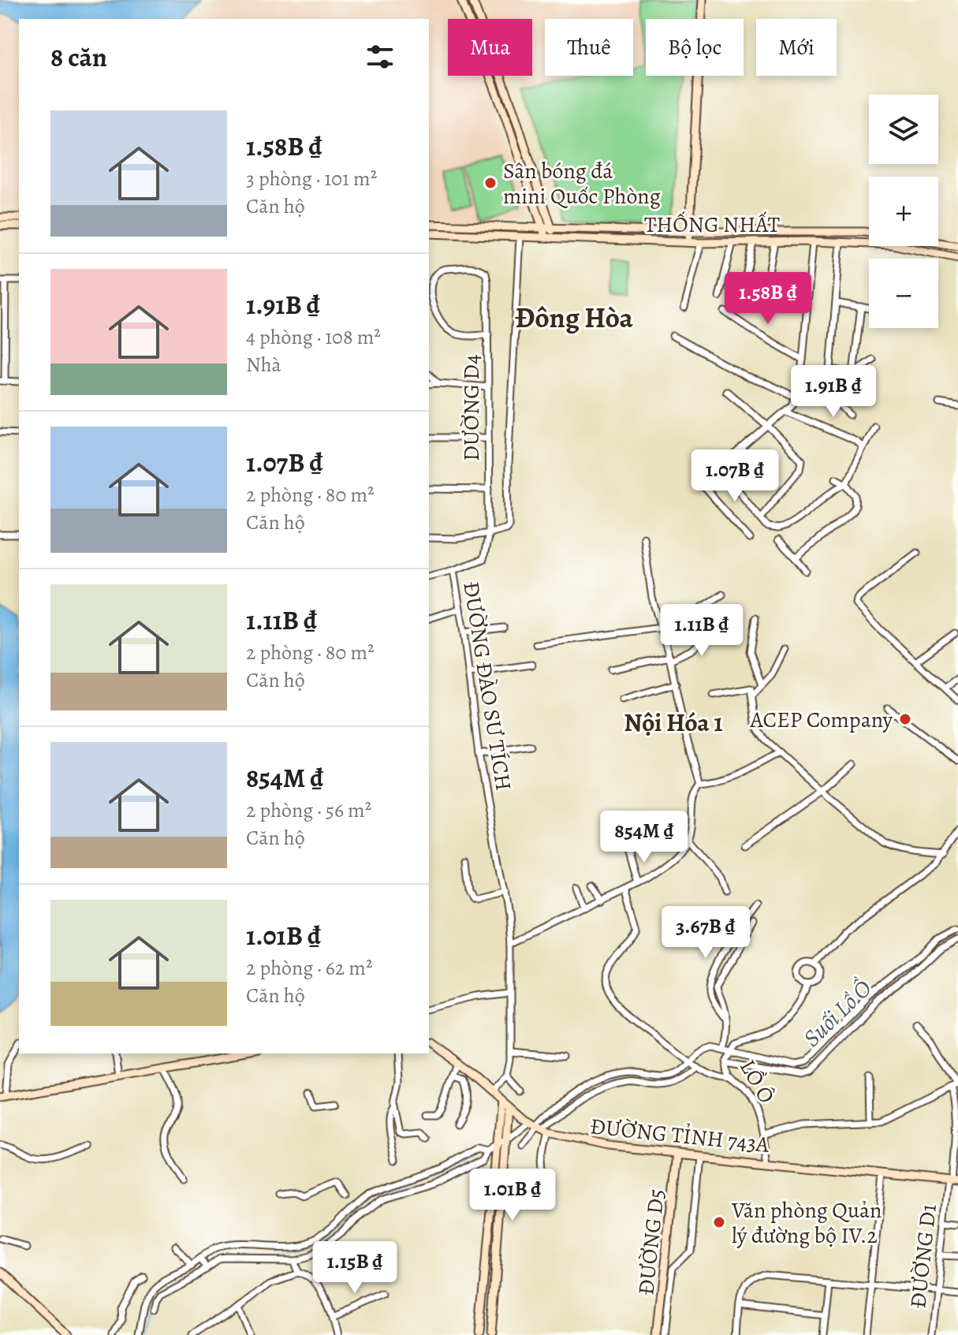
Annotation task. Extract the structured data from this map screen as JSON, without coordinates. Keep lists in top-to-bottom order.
{
  "streets": {
    "main road": ["THỐNG NHẤT", "ĐƯỜNG TỈNH 743A", "ĐƯỜNG D5"],
    "street": [
      "DƯỜNG D4",
      "ĐƯỜNG ĐÀO SƯ TÍCH",
      "LỒ Ô",
      "ĐƯỜNG D1"
    ]
  },
  "crossings": [
    ["THỐNG NHẤT", "ĐƯỜNG ĐÀO SƯ TÍCH"],
    ["DƯỜNG D4", "ĐƯỜNG ĐÀO SƯ TÍCH"],
    ["LỒ Ô", "ĐƯỜNG TỈNH 743A"],
    ["ĐƯỜNG TỈNH 743A", "ĐƯỜNG D5"],
    ["ĐƯỜNG TỈNH 743A", "ĐƯỜNG D1"]
  ],
  "districts": ["Đông Hòa", "Nội Hóa 1"],
  "water": ["Suối Lồ Ồ"],
  "places": ["Sân bóng đá mini Quốc Phòng", "ACEP Company", "Văn phòng Quản lý đường bộ IV.2"],
  "page": {
    "chip": [
      "Mua",
      "Thuê",
      "Bộ lọc",
      "Mới"
    ],
    "heading": "8 căn",
    "map_buttons": ["+", "−"],
    "list": [
      {
        "name": "1.58B ₫",
        "note": "3 phòng · 101 m² · Căn hộ"
      },
      {
        "name": "1.91B ₫",
        "note": "4 phòng · 108 m² · Nhà"
      },
      {
        "name": "1.07B ₫",
        "note": "2 phòng · 80 m² · Căn hộ"
      },
      {
        "name": "1.11B ₫",
        "note": "2 phòng · 80 m² · Căn hộ"
      },
      {
        "name": "854M ₫",
        "note": "2 phòng · 56 m² · Căn hộ"
      },
      {
        "name": "1.01B ₫",
        "note": "2 phòng · 62 m² · Căn hộ"
      }
    ],
    "price": [
      "1.58B ₫",
      "1.91B ₫",
      "1.07B ₫",
      "1.11B ₫",
      "854M ₫",
      "3.67B ₫",
      "1.01B ₫",
      "1.15B ₫"
    ]
  }
}
